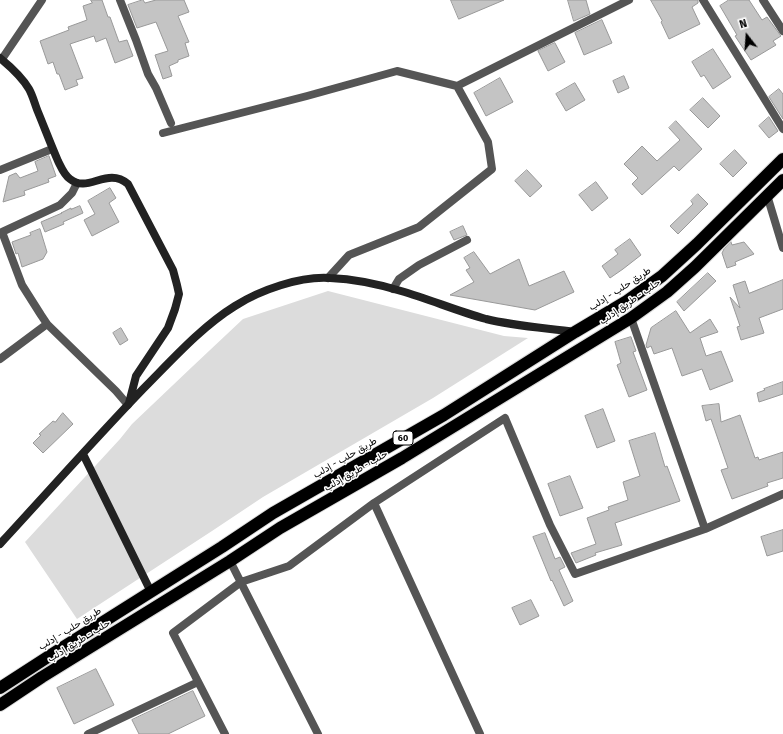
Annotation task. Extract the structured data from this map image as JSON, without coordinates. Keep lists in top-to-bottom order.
{
  "streets": {
    "highway": ["طريق حلب - إدلب", "حلب - طريق إدلب", "60"]
  },
  "north": "top"
}
